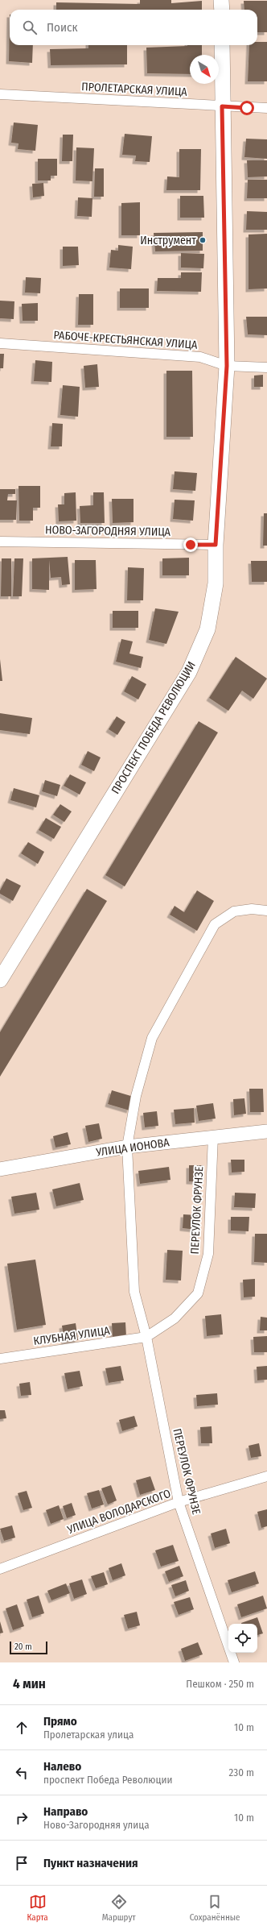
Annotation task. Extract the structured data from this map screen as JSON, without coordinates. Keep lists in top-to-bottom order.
{
  "streets": {
    "main road": ["ПРОСПЕКТ ПОБЕДА РЕВОЛЮЦИИ", "УЛИЦА ИОНОВА"],
    "street": [
      "ПРОЛЕТАРСКАЯ УЛИЦА",
      "РАБОЧЕ-КРЕСТЬЯНСКАЯ УЛИЦА",
      "НОВО-ЗАГОРОДНЯЯ УЛИЦА",
      "ПЕРЕУЛОК ФРУНЗЕ",
      "КЛУБНАЯ УЛИЦА",
      "УЛИЦА ВОЛОДАРСКОГО"
    ]
  },
  "crossings": [
    ["ПРОЛЕТАРСКАЯ УЛИЦА", "ПРОСПЕКТ ПОБЕДА РЕВОЛЮЦИИ"],
    ["РАБОЧЕ-КРЕСТЬЯНСКАЯ УЛИЦА", "ПРОСПЕКТ ПОБЕДА РЕВОЛЮЦИИ"],
    ["НОВО-ЗАГОРОДНЯЯ УЛИЦА", "ПРОСПЕКТ ПОБЕДА РЕВОЛЮЦИИ"],
    ["УЛИЦА ИОНОВА", "ПЕРЕУЛОК ФРУНЗЕ"],
    ["ПЕРЕУЛОК ФРУНЗЕ", "КЛУБНАЯ УЛИЦА"],
    ["ПЕРЕУЛОК ФРУНЗЕ", "УЛИЦА ВОЛОДАРСКОГО"]
  ],
  "places": ["Инструмент"],
  "scale_bar": "20 m",
  "north": "bottom right",
  "page": {
    "search": "Поиск",
    "scale": "20 m",
    "heading": ["4 мин", "Пешком · 250 m"],
    "list": [
      ["Прямо", "Пролетарская улица", "10 m"],
      ["Налево", "проспект Победа Революции", "230 m"],
      ["Направо", "Ново-Загородняя улица", "10 m"],
      "Пункт назначения"
    ],
    "nav": ["Карта", "Маршрут", "Сохранённые"]
  }
}
